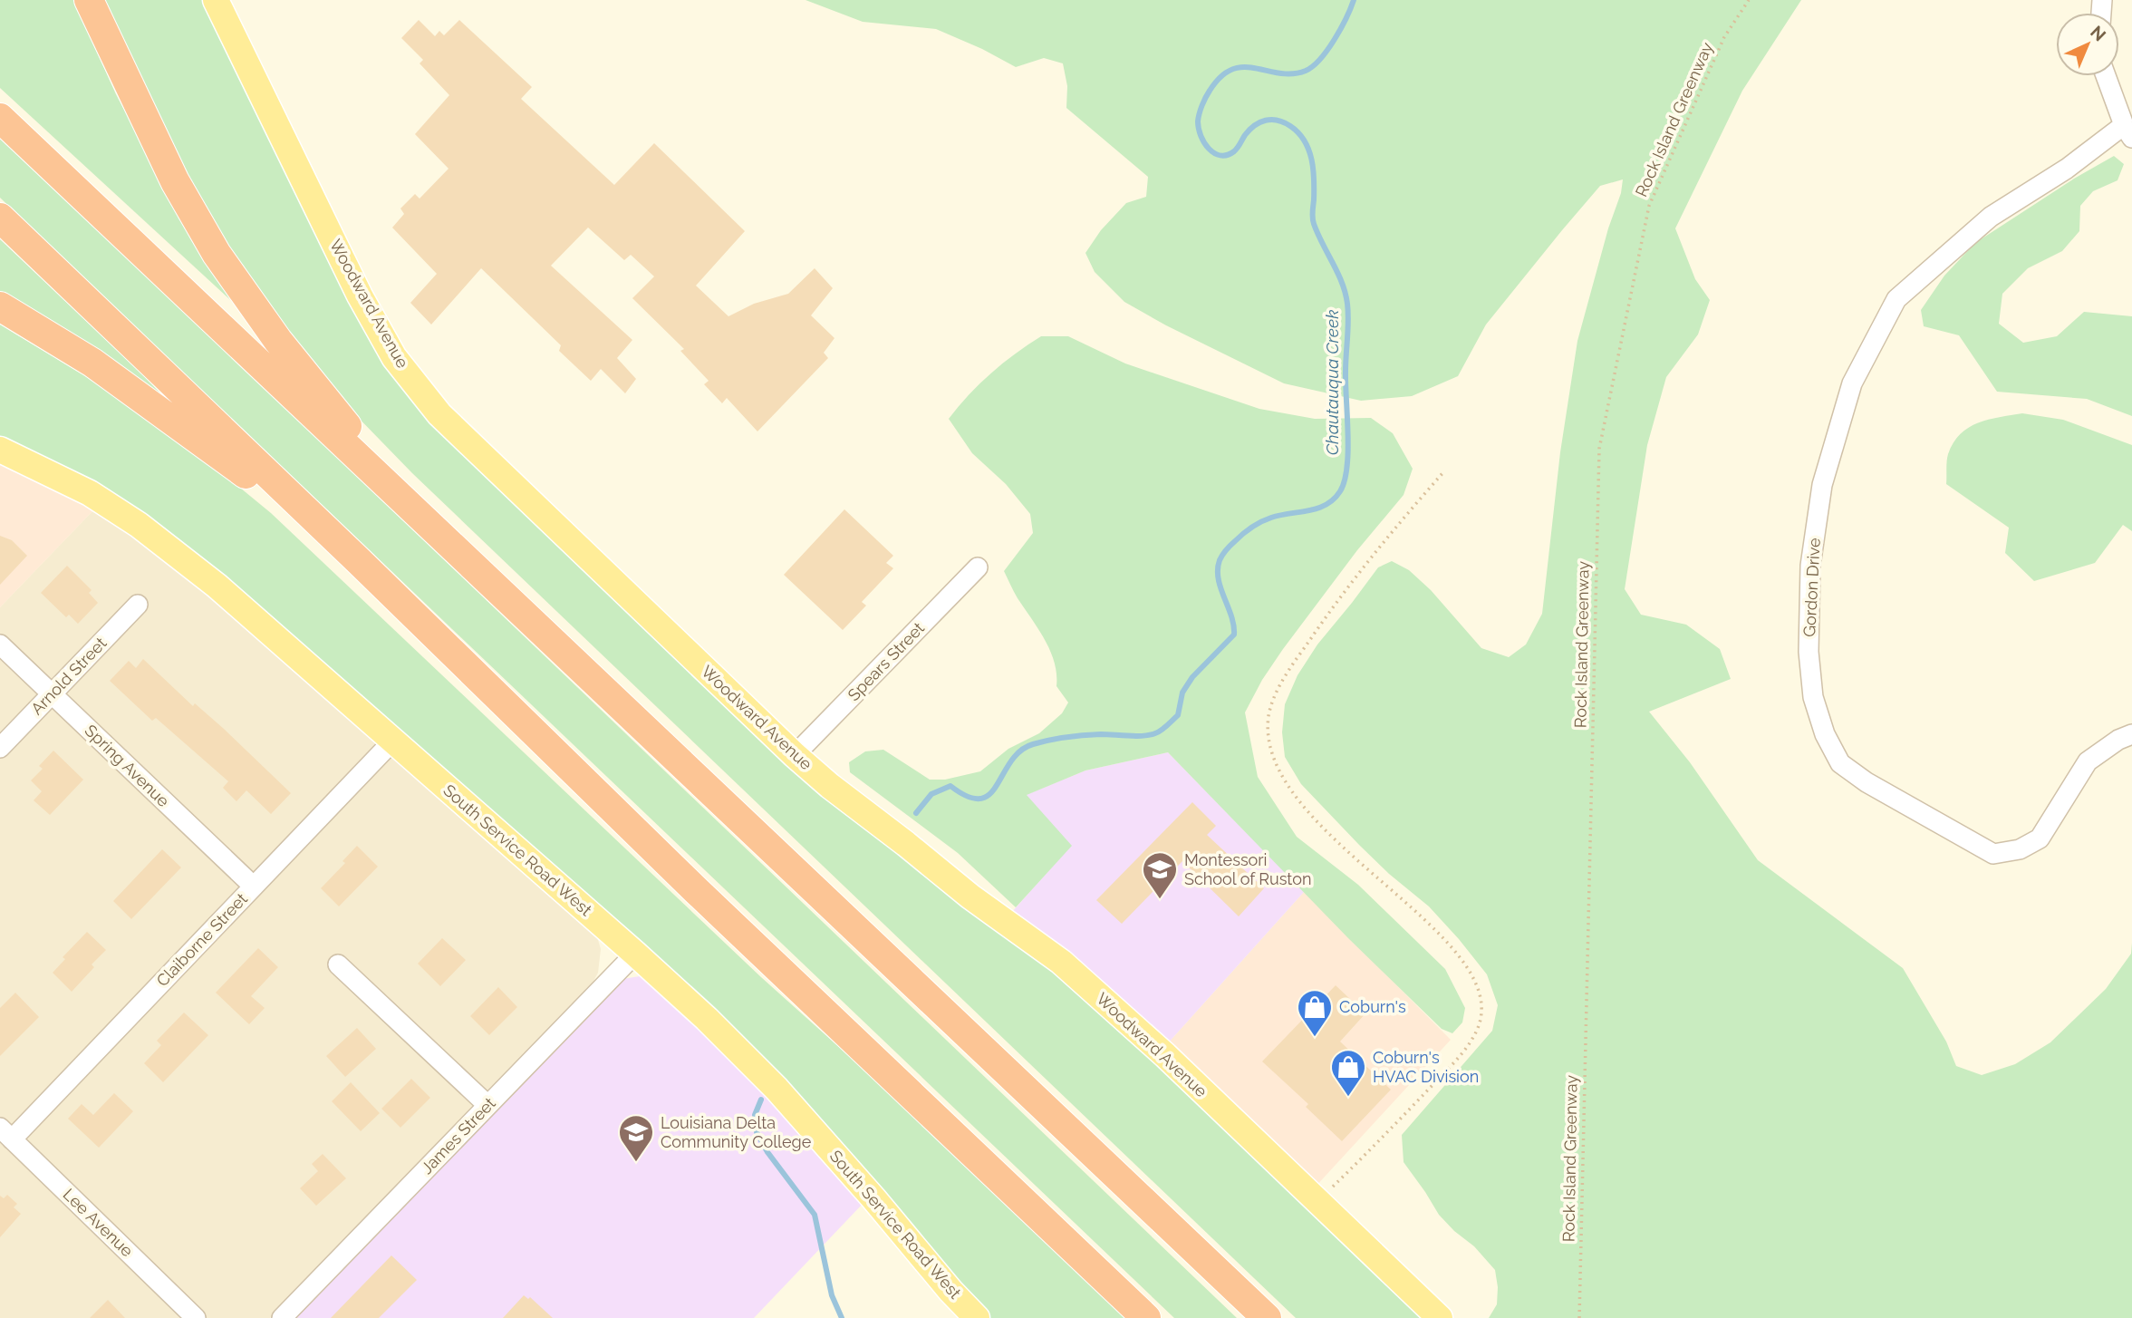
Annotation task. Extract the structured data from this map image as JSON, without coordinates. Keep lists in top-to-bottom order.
{
  "streets": {
    "main road": ["Woodward Avenue", "South Service Road West"],
    "street": [
      "Gordon Drive",
      "Spears Street",
      "Arnold Street",
      "Spring Avenue",
      "Claiborne Street",
      "James Street",
      "Lee Avenue"
    ],
    "path": ["Rock Island Greenway"]
  },
  "crossings": [
    ["Woodward Avenue", "Spears Street"],
    ["Arnold Street", "Spring Avenue"],
    ["Spring Avenue", "Claiborne Street"],
    ["South Service Road West", "Claiborne Street"],
    ["South Service Road West", "James Street"],
    ["Claiborne Street", "Lee Avenue"]
  ],
  "water": ["Chautauqua Creek"],
  "places": {
    "school or university": ["Montessori School of Ruston", "Louisiana Delta Community College"],
    "shop": ["Coburn's", "Coburn's HVAC Division"]
  },
  "north": "top right"
}
